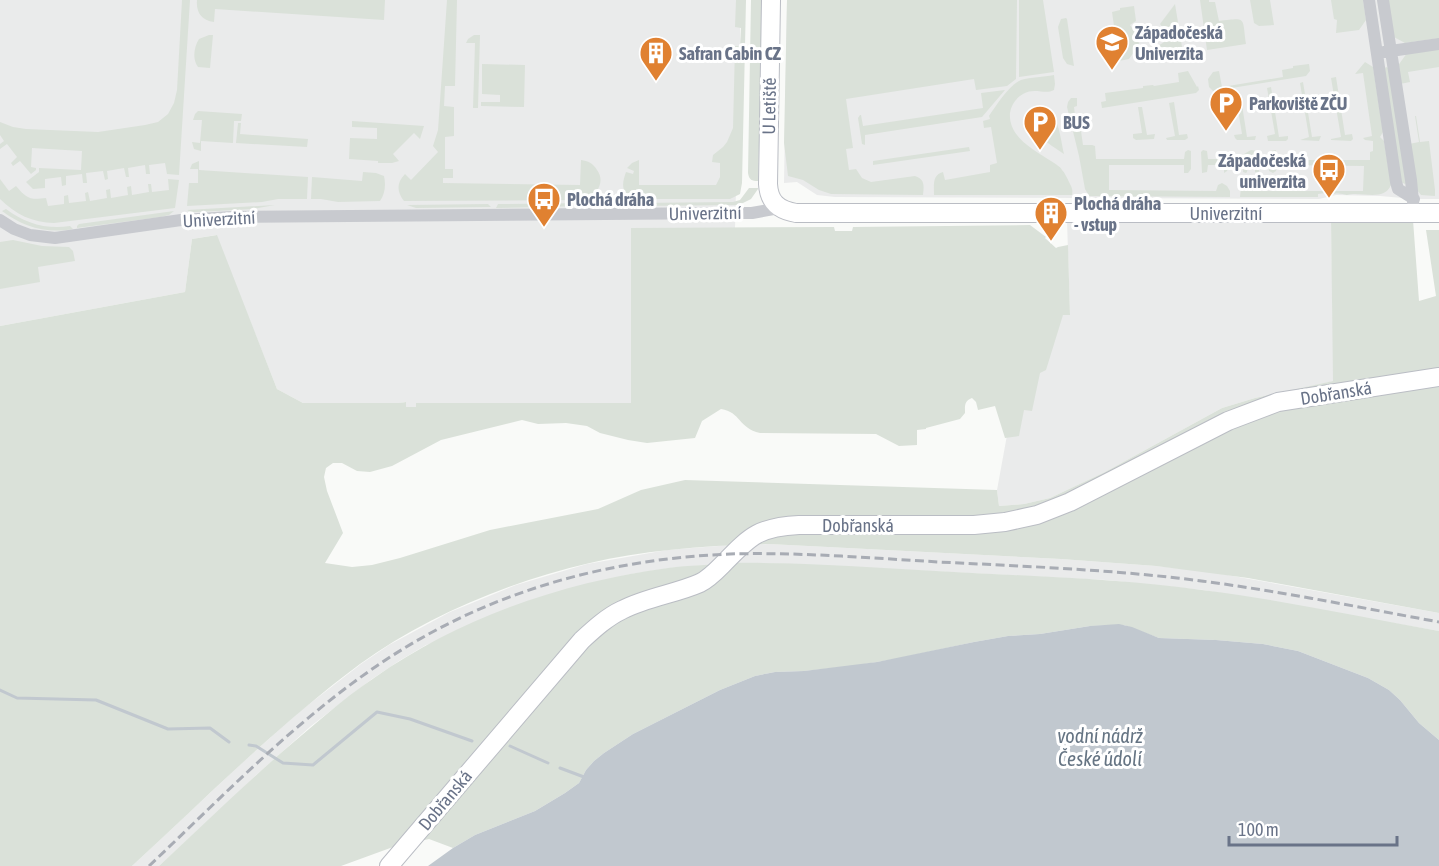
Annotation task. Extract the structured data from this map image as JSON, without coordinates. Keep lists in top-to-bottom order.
{
  "streets": {
    "street": ["U Letiště", "Univerzitní", "Dobřanská"]
  },
  "crossings": [
    ["U Letiště", "Univerzitní"]
  ],
  "water": ["vodní nádrž České údolí"],
  "places": {
    "school or university": ["Západočeská Univerzita"],
    "building": ["Safran Cabin CZ", "Plochá dráha - vstup"],
    "parking": ["Parkoviště ZČU", "BUS"],
    "bus stop": ["Západočeská univerzita", "Plochá dráha"]
  },
  "scale_bar": "100 m"
}
